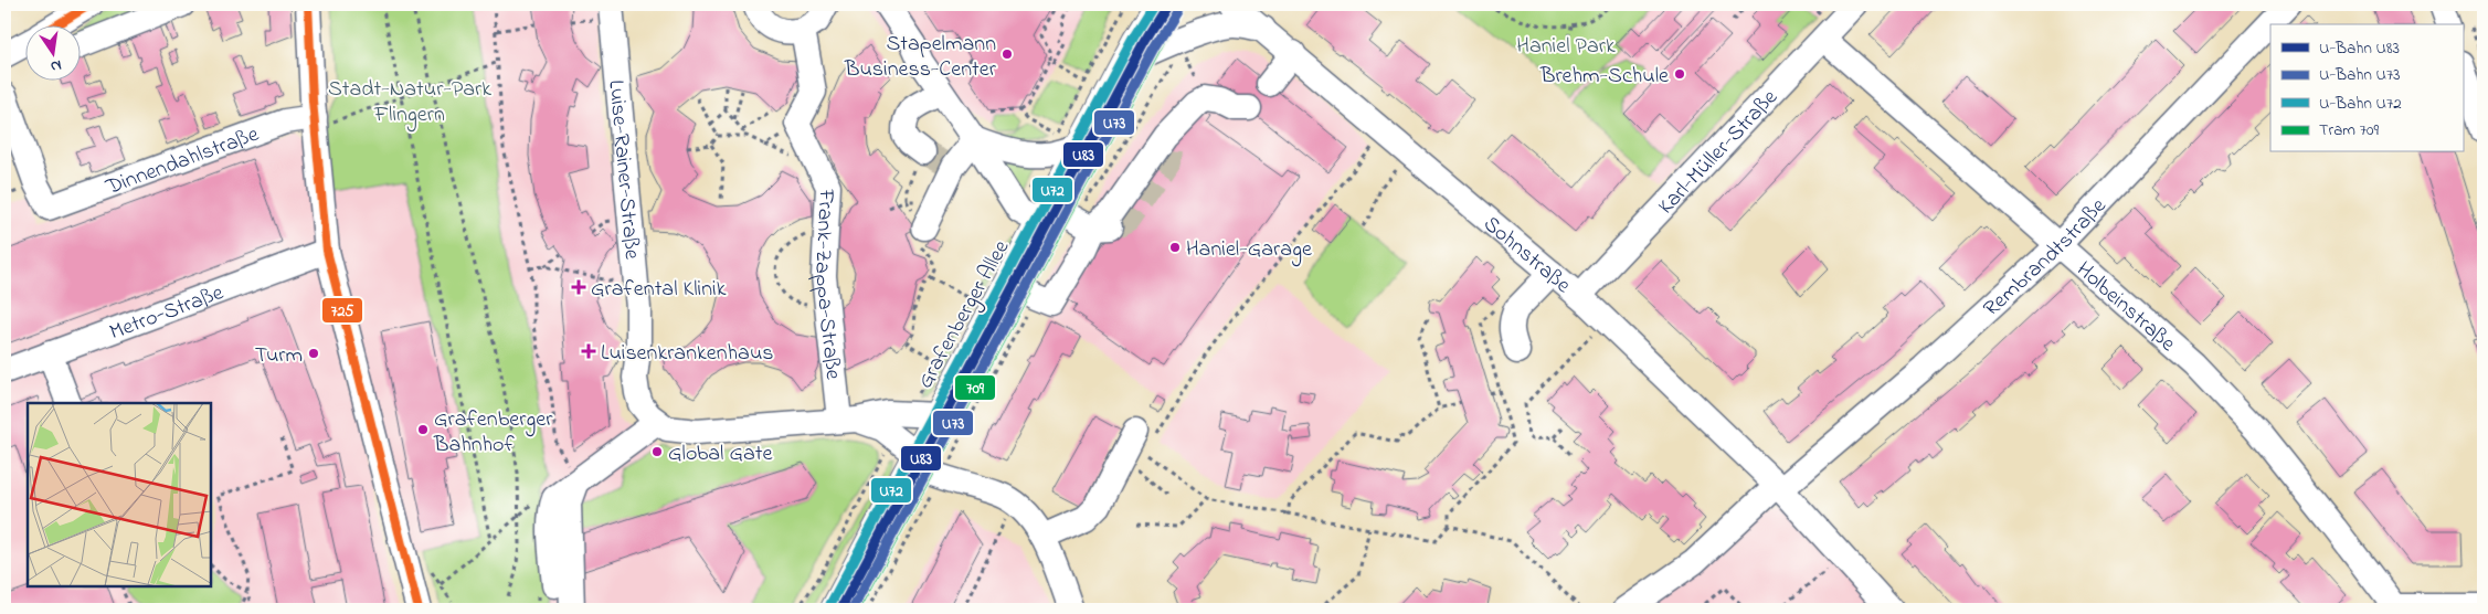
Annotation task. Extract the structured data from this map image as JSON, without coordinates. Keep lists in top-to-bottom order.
{
  "streets": {
    "main road": ["Grafenberger Allee"],
    "street": [
      "Karl-Müller-Straße",
      "Dinnendahlstraße",
      "Luise-Rainer-Straße",
      "Sohnstraße",
      "Rembrandtstraße",
      "Frank-Zappa-Straße",
      "Holbeinstraße",
      "Metro-Straße"
    ]
  },
  "crossings": [
    ["Karl-Müller-Straße", "Sohnstraße"],
    ["Karl-Müller-Straße", "Holbeinstraße"],
    ["Sohnstraße", "Rembrandtstraße"],
    ["Sohnstraße", "Grafenberger Allee"],
    ["Rembrandtstraße", "Holbeinstraße"]
  ],
  "parks": ["Haniel Park", "Stadt-Natur-Park Flingern"],
  "places": {
    "other": [
      "Stapelmann Business-Center",
      "Brehm-Schule",
      "Haniel-Garage",
      "Turm",
      "Grafenberger Bahnhof",
      "Global Gate"
    ],
    "health": ["Grafental Klinik", "Luisenkrankenhaus"]
  },
  "lines": [
    "metro line U83",
    "metro line U72",
    "transit line 725",
    "metro line U73",
    "tram line 709"
  ],
  "legend": [
    "U-Bahn U83",
    "U-Bahn U73",
    "U-Bahn U72",
    "Tram 709"
  ],
  "north": "bottom"
}
